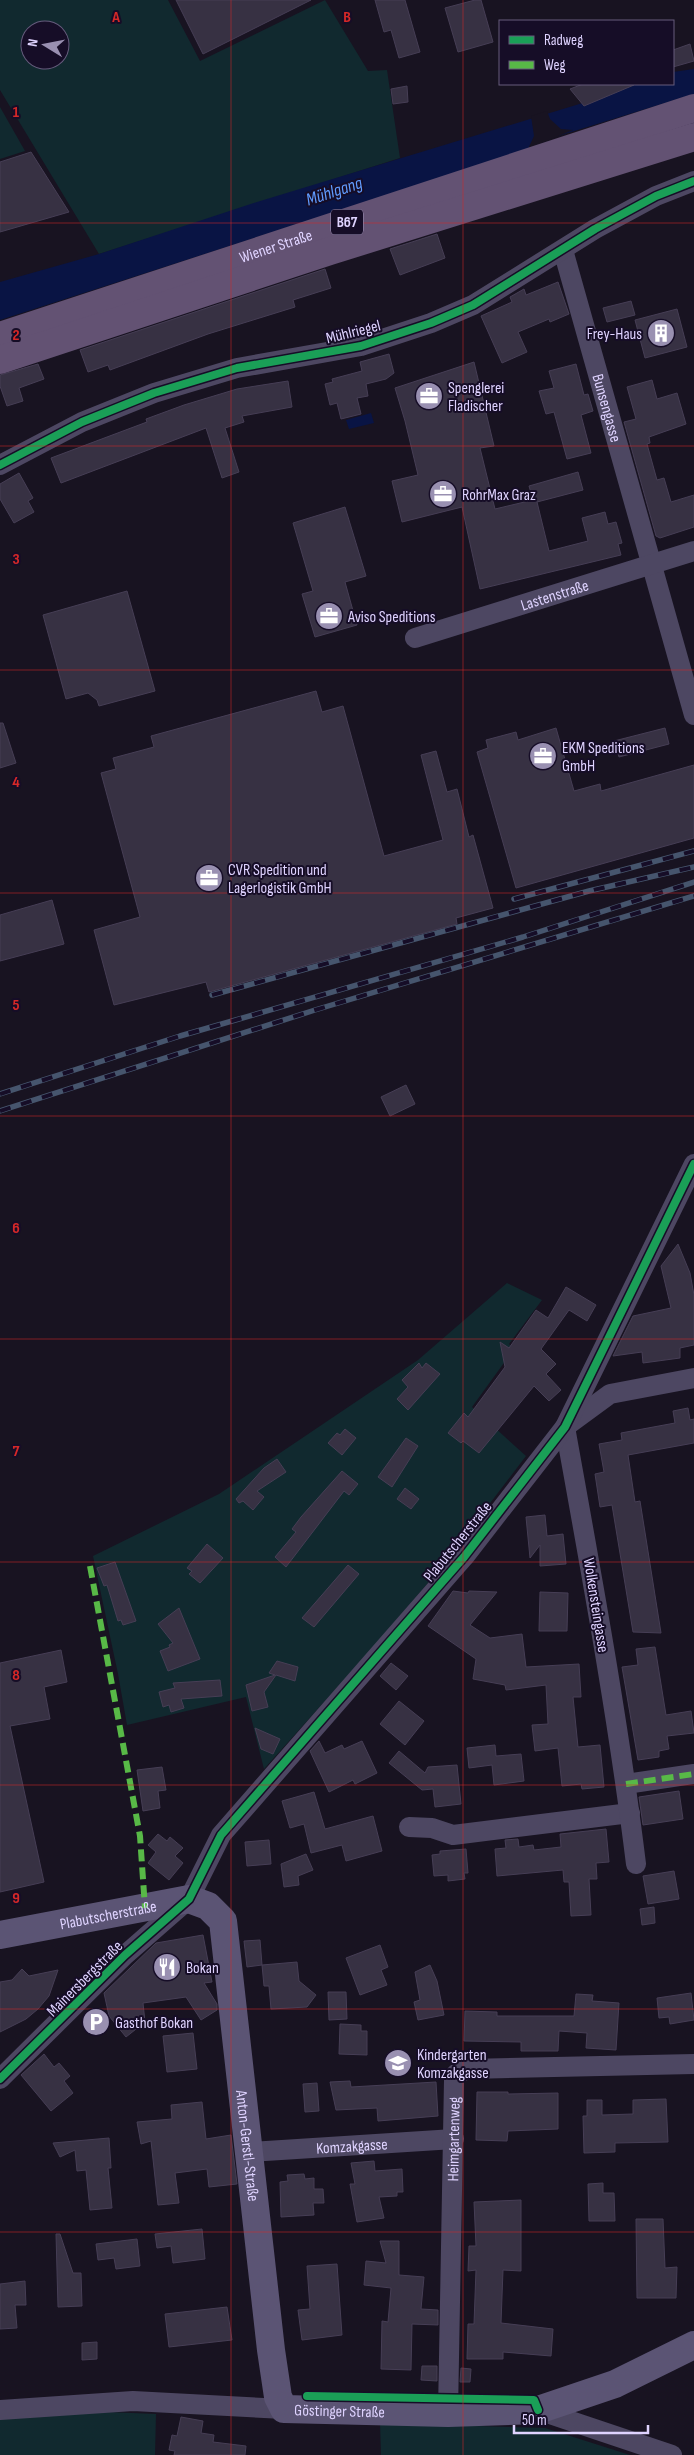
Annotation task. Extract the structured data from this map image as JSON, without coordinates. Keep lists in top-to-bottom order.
{
  "streets": {
    "main road": ["B67", "Wiener Straße"],
    "street": [
      "Mühlriegel",
      "Bunsengasse",
      "Lastenstraße",
      "Plabutscherstraße",
      "Wolkensteingasse",
      "Mainersbergstraße",
      "Heimgartenweg",
      "Komzakgasse",
      "Anton-Gerstl-Straße",
      "Göstinger Straße"
    ]
  },
  "crossings": [
    ["Mühlriegel", "Bunsengasse"],
    ["Bunsengasse", "Lastenstraße"],
    ["Plabutscherstraße", "Wolkensteingasse"],
    ["Plabutscherstraße", "Mainersbergstraße"],
    ["Plabutscherstraße", "Anton-Gerstl-Straße"],
    ["Mainersbergstraße", "Anton-Gerstl-Straße"],
    ["Heimgartenweg", "Komzakgasse"],
    ["Heimgartenweg", "Göstinger Straße"],
    ["Komzakgasse", "Anton-Gerstl-Straße"],
    ["Anton-Gerstl-Straße", "Göstinger Straße"]
  ],
  "water": ["Mühlgang"],
  "places": {
    "building": ["Frey-Haus"],
    "office": [
      "Spenglerei Fladischer",
      "RohrMax Graz",
      "Aviso Speditions",
      "EKM Speditions GmbH",
      "CVR Spedition und Lagerlogistik GmbH"
    ],
    "restaurant": ["Bokan"],
    "parking": ["Gasthof Bokan"],
    "school or university": ["Kindergarten Komzakgasse"]
  },
  "legend": ["Radweg", "Weg"],
  "scale_bar": "50 m",
  "north": "left",
  "grid": {
    "columns": ["A", "B"],
    "rows": [
      "1",
      "2",
      "3",
      "4",
      "5",
      "6",
      "7",
      "8",
      "9"
    ]
  }
}
